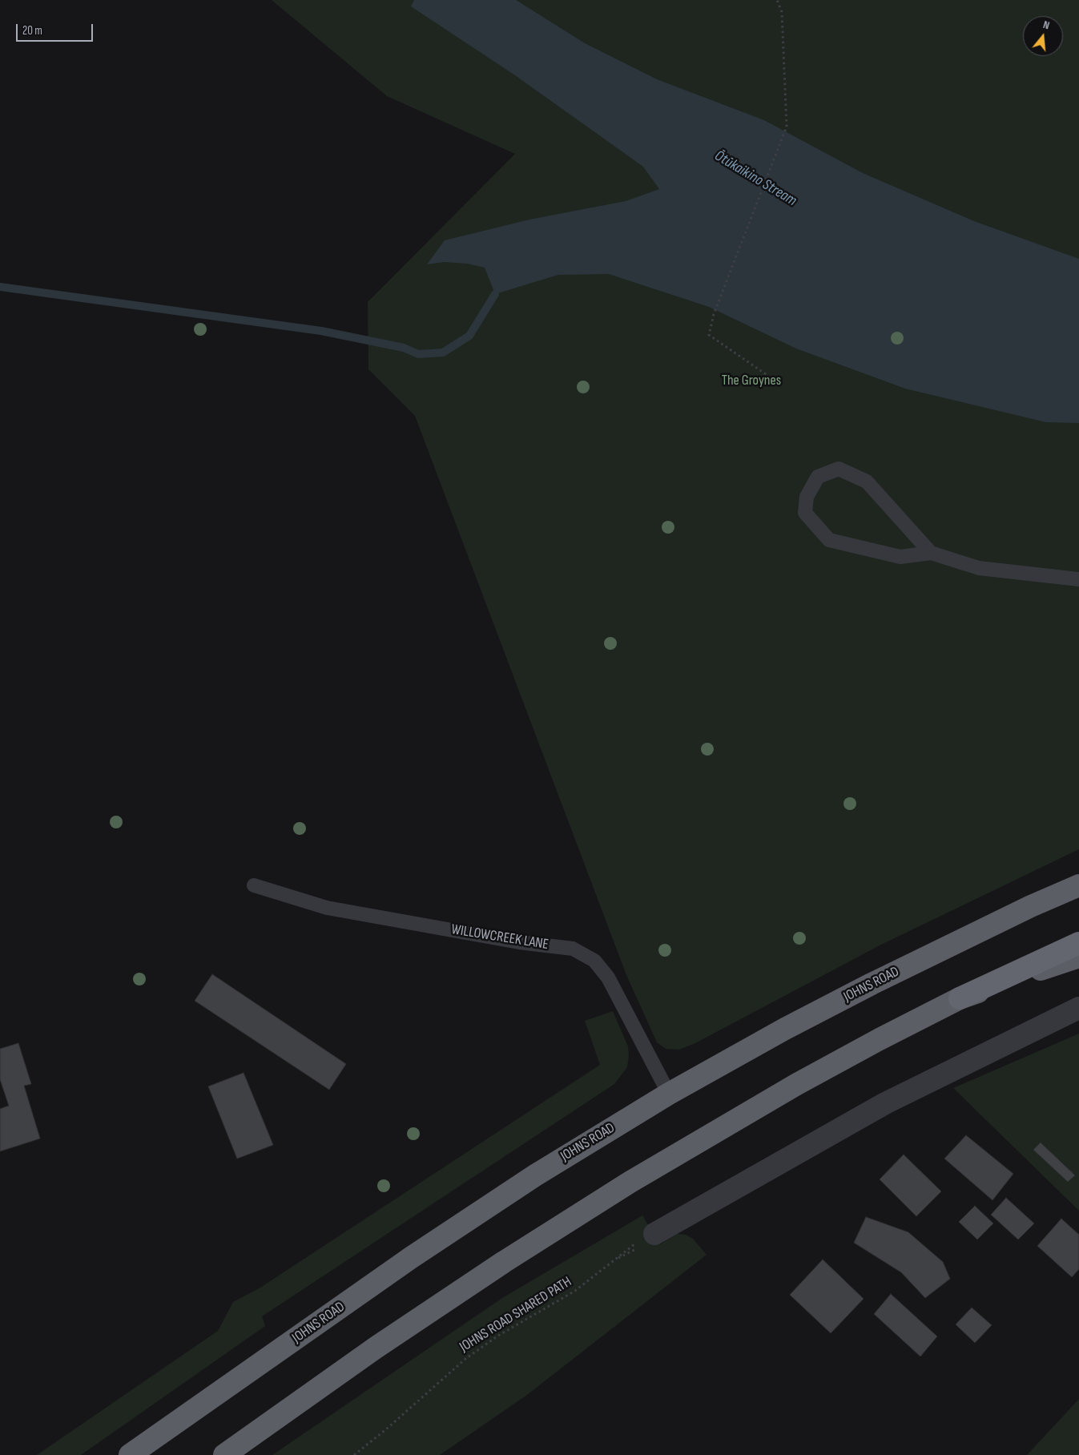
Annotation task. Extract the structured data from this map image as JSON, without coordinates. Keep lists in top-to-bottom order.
{
  "streets": {
    "highway": ["JOHNS ROAD"],
    "lane": ["WILLOWCREEK LANE"],
    "path": ["JOHNS ROAD SHARED PATH"]
  },
  "crossings": [
    ["WILLOWCREEK LANE", "JOHNS ROAD"]
  ],
  "water": ["Ōtūkaikino Stream"],
  "parks": ["The Groynes"],
  "scale_bar": "20 m",
  "north": "top"
}
